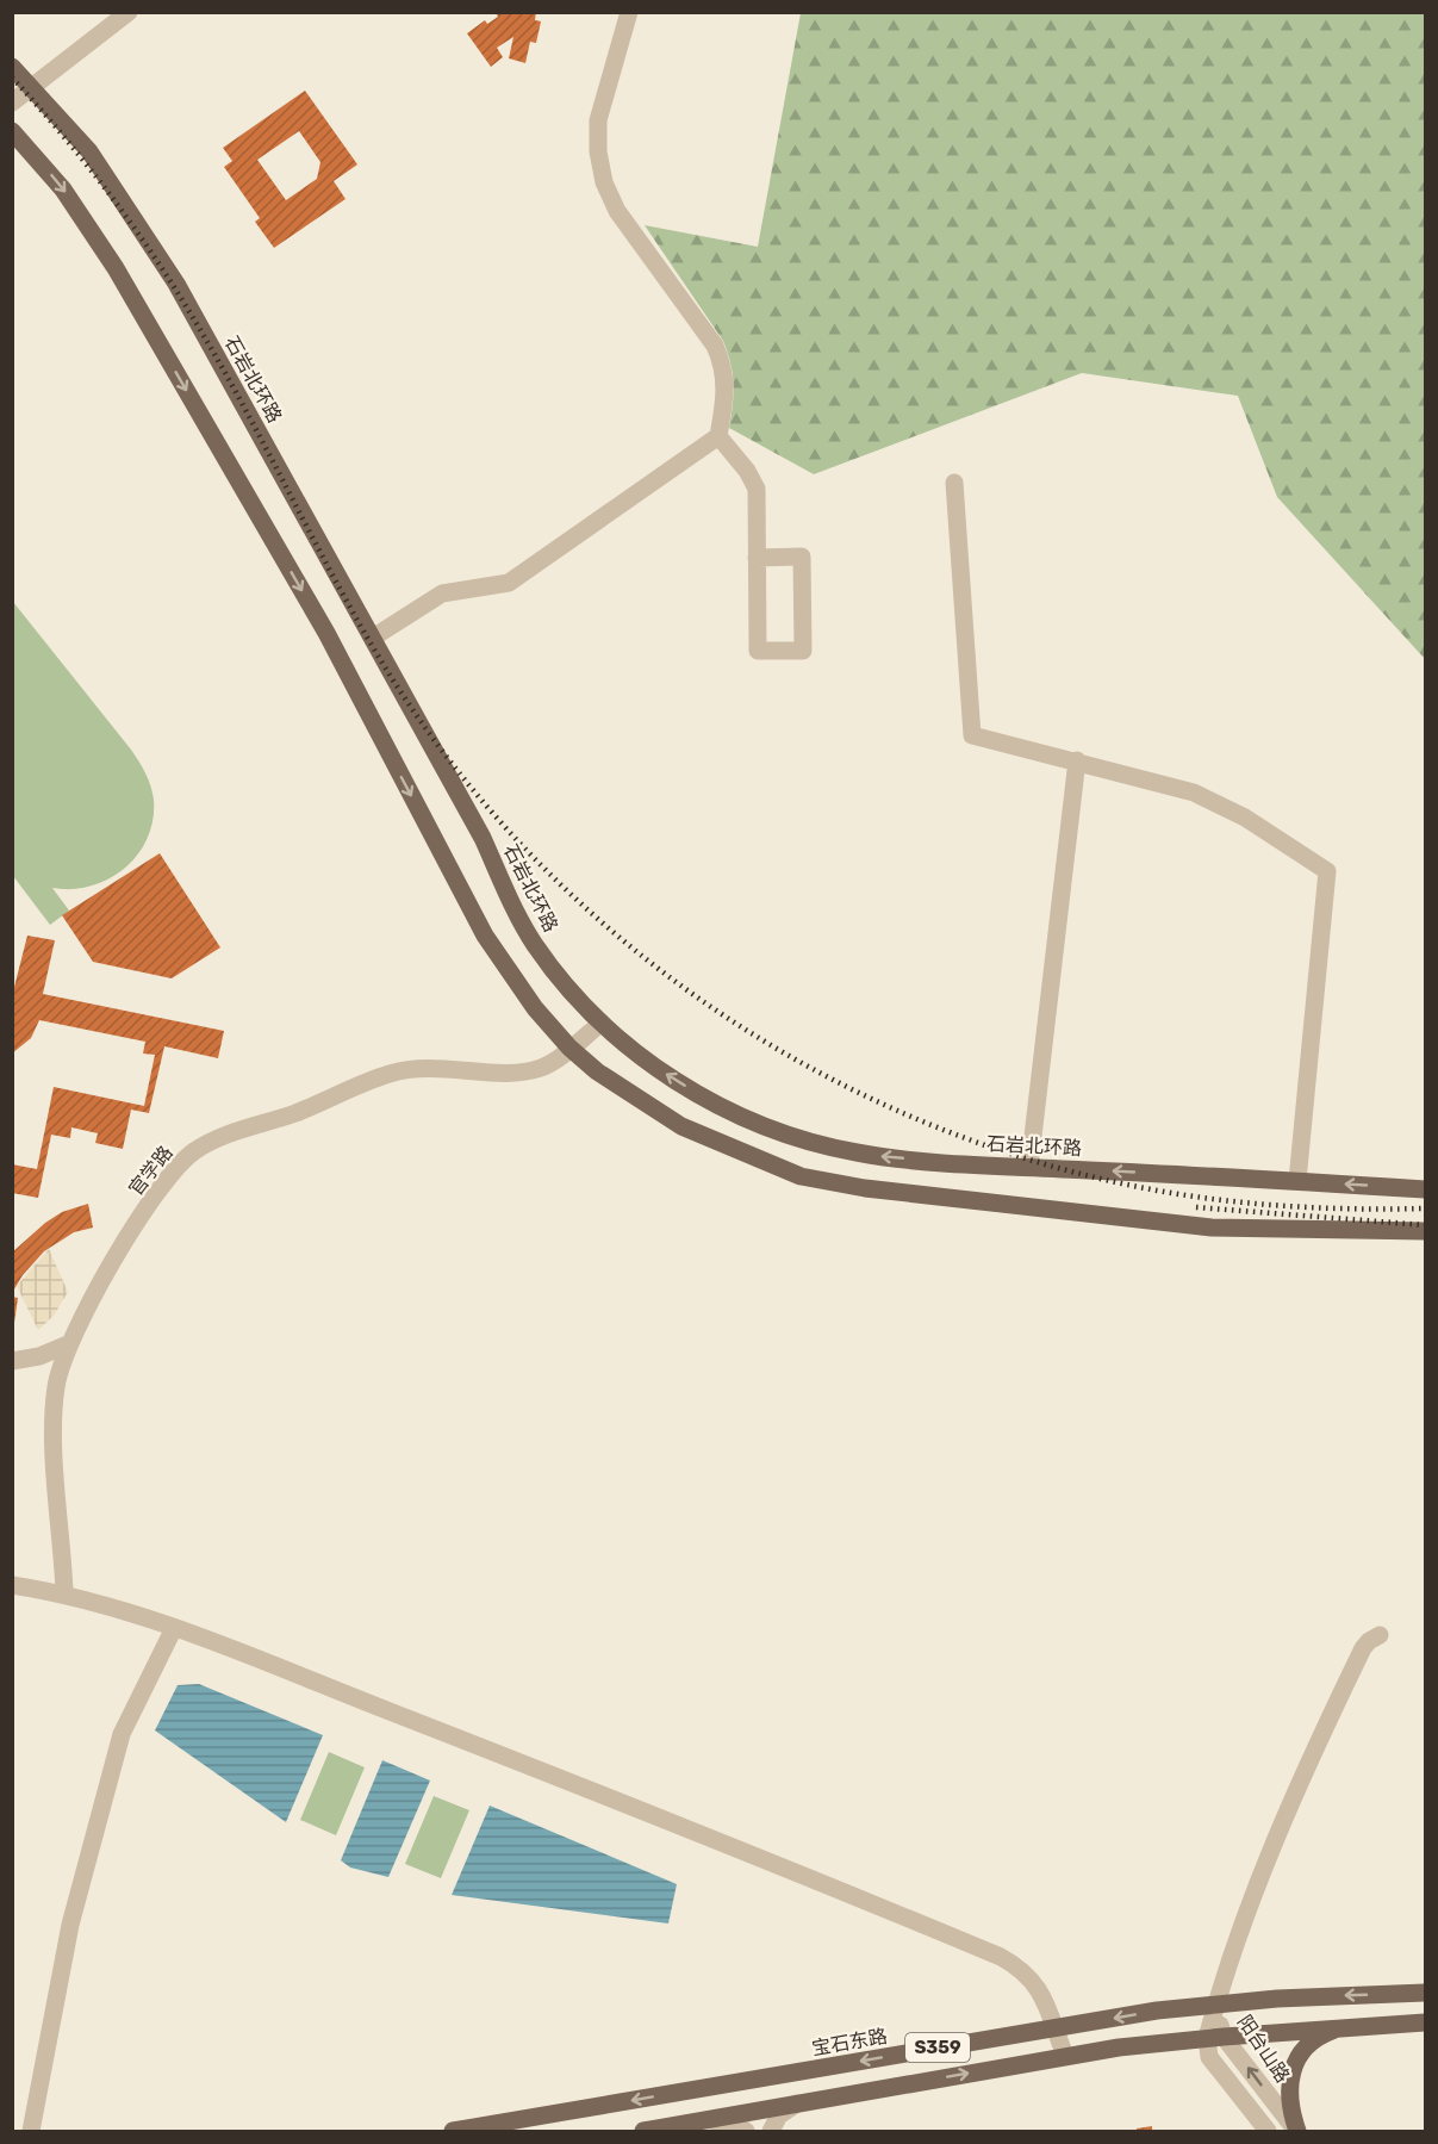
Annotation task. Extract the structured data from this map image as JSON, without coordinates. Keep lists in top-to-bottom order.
{
  "streets": {
    "main road": ["石岩北环路", "宝石东路", "S359"],
    "street": ["官学路", "阳台山路"]
  },
  "crossings": [
    ["石岩北环路", "官学路"],
    ["宝石东路", "阳台山路"],
    ["S359", "阳台山路"]
  ]
}
